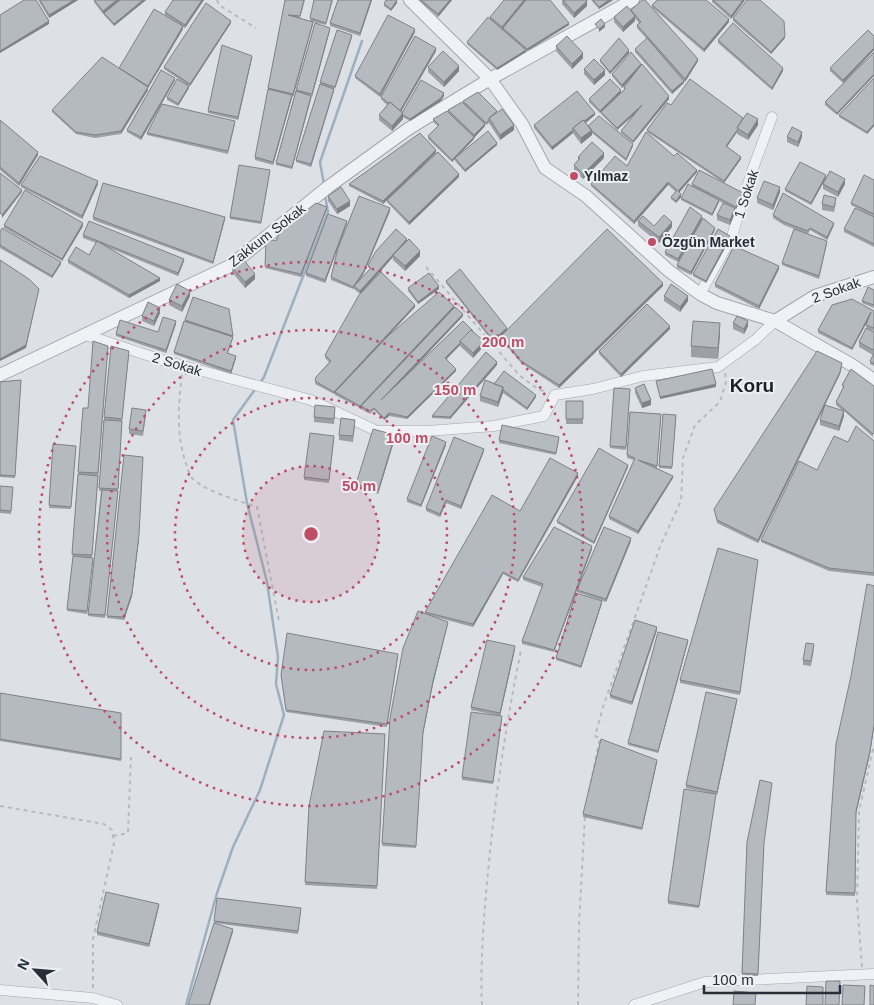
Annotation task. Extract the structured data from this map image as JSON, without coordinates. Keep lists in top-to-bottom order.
{
  "streets": {
    "street": ["1 Sokak", "Zakkum Sokak", "2 Sokak"]
  },
  "crossings": [
    ["Zakkum Sokak", "2 Sokak"]
  ],
  "districts": ["Koru"],
  "places": ["Yılmaz", "Özgün Market"],
  "scale_bar": "100 m",
  "north": "top left",
  "rings": [
    "200 m",
    "150 m",
    "100 m",
    "50 m"
  ]
}
